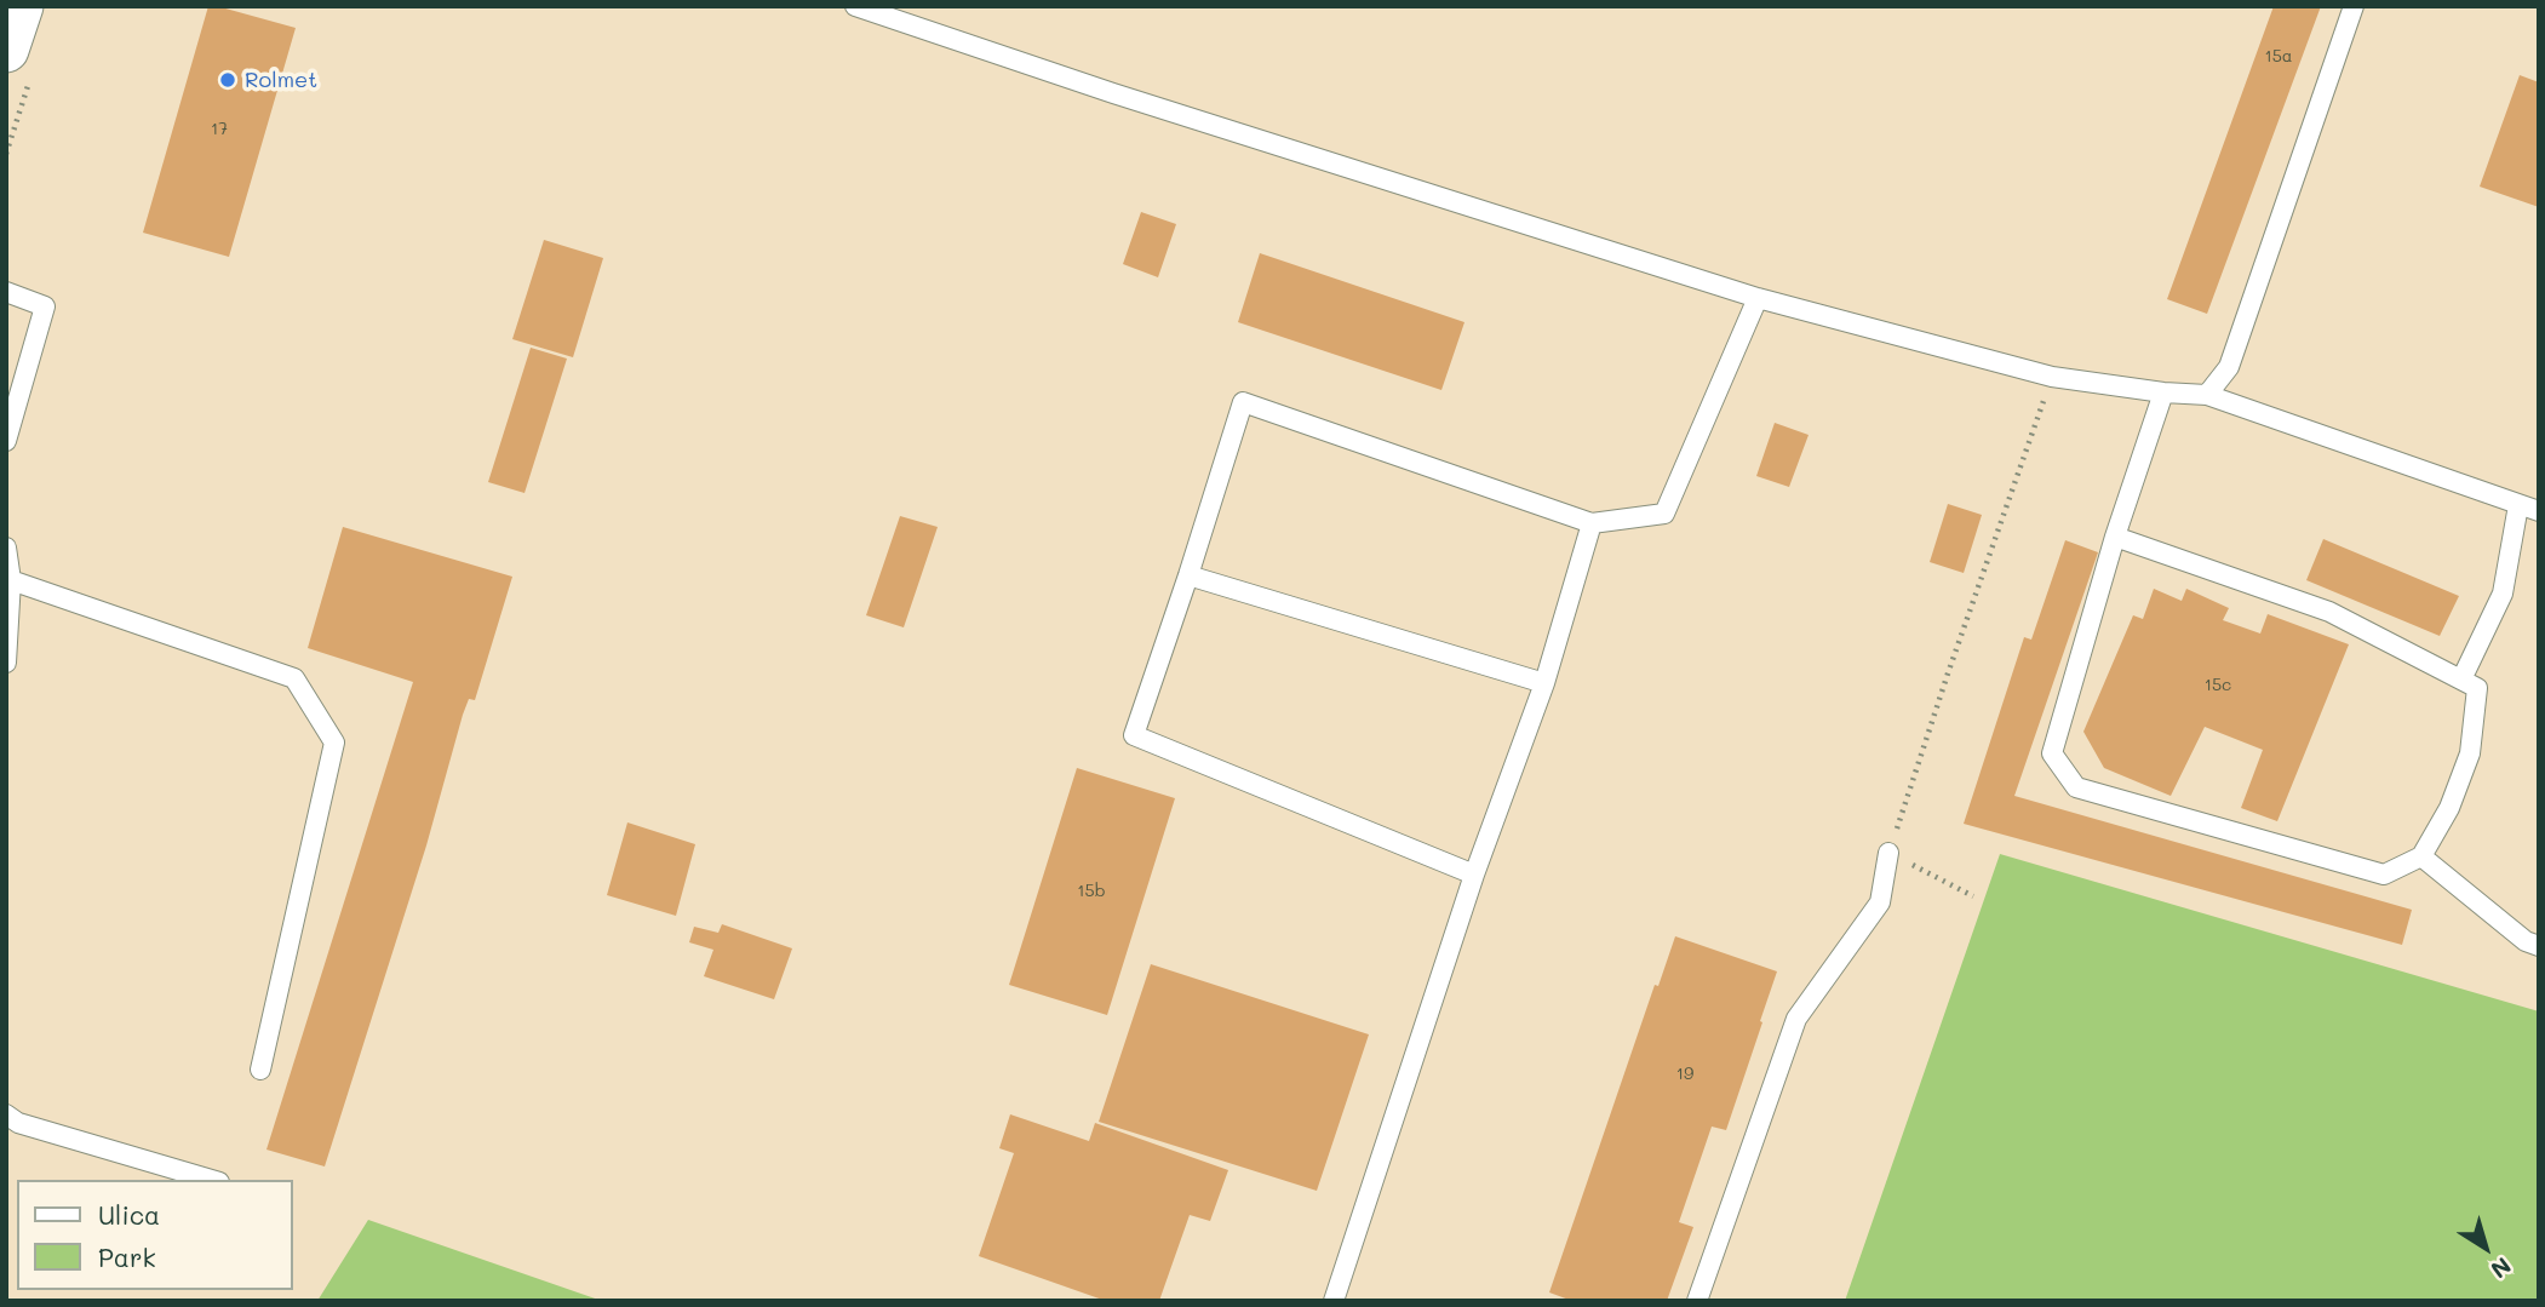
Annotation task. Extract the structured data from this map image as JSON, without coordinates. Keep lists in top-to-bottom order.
{
  "places": ["Rolmet"],
  "house_numbers": [
    "15a",
    "17",
    "15c",
    "15b",
    "19"
  ],
  "legend": ["Ulica", "Park"],
  "north": "bottom right"
}
